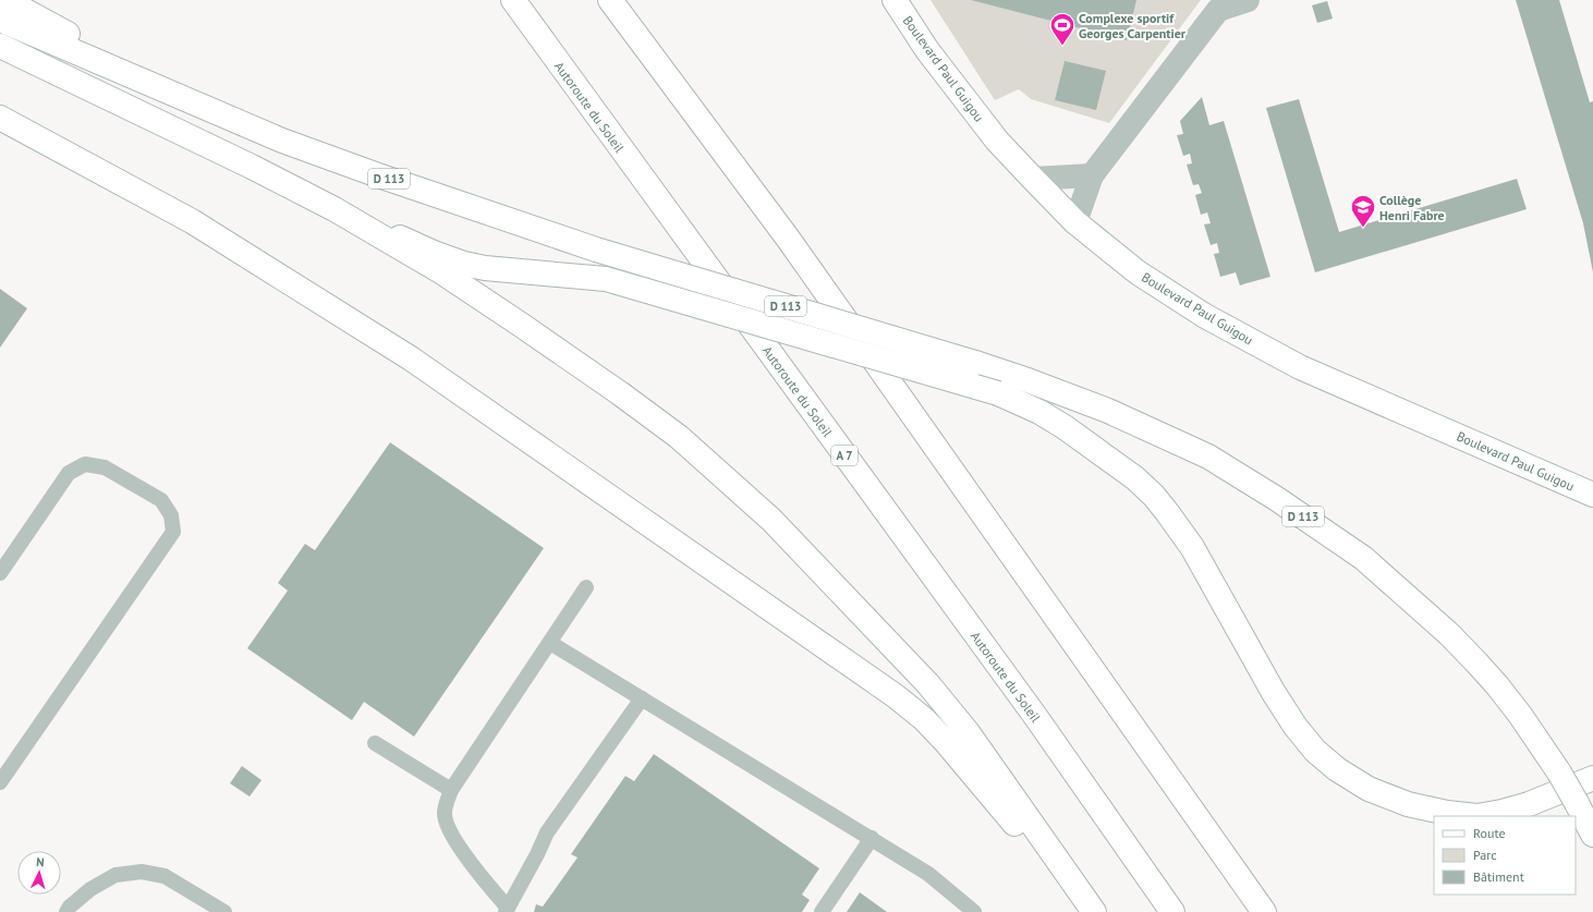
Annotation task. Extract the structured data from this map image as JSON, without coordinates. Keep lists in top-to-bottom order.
{
  "streets": {
    "main road": [
      "Boulevard Paul Guigou",
      "Autoroute du Soleil",
      "D 113",
      "A 7"
    ]
  },
  "places": {
    "sports": ["Complexe sportif Georges Carpentier"],
    "school or university": ["Collège Henri Fabre"]
  },
  "legend": ["Route", "Parc", "Bâtiment"],
  "north": "top"
}
